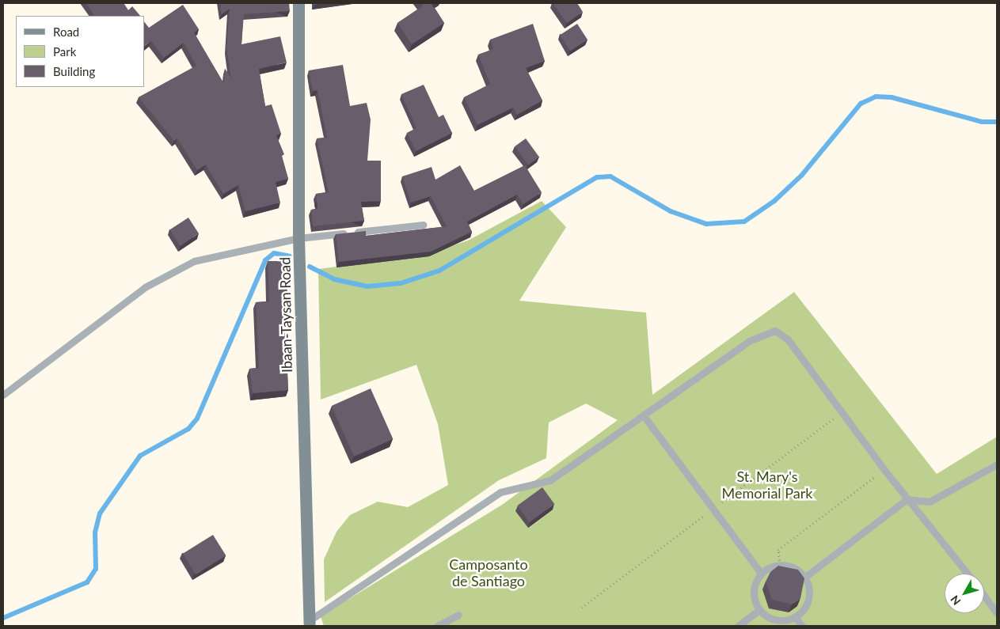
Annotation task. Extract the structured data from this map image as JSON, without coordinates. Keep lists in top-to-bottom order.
{
  "streets": {
    "main road": ["Ibaan-Taysan Road"]
  },
  "parks": ["St. Mary's Memorial Park", "Camposanto de Santiago"],
  "legend": ["Road", "Park", "Building"],
  "north": "bottom left"
}
